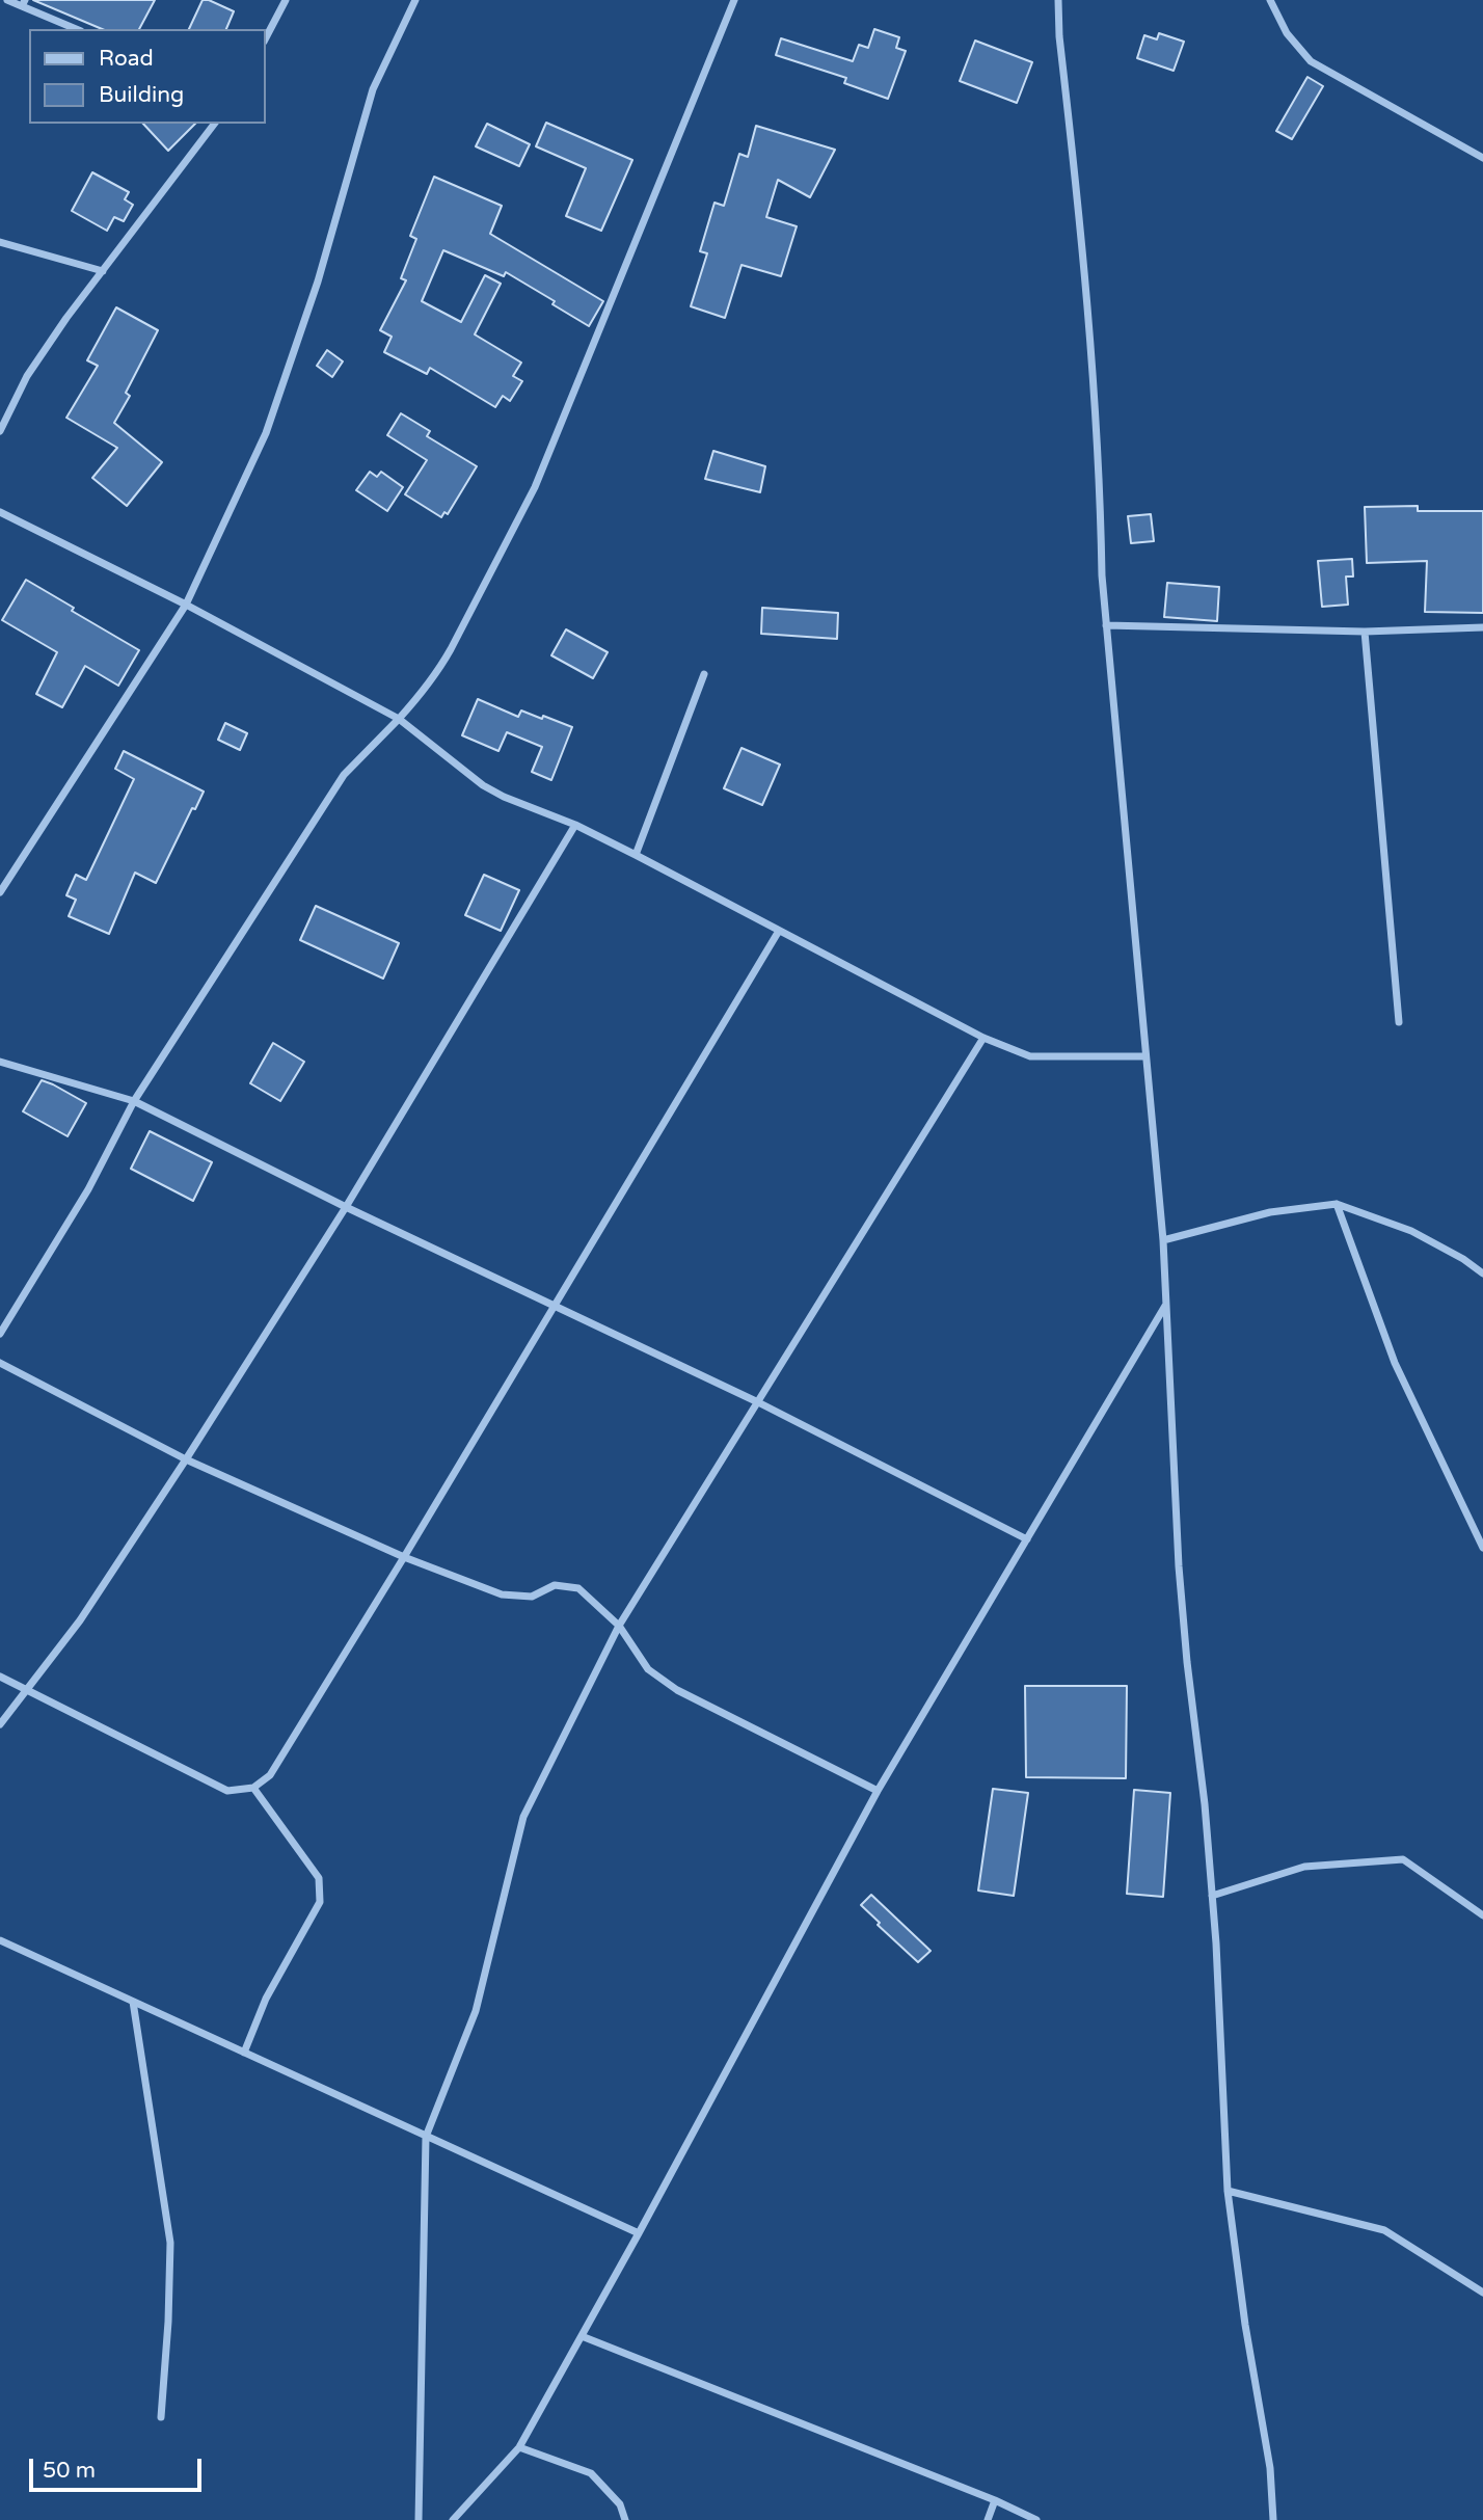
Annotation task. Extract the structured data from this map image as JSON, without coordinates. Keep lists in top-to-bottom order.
{
  "legend": ["Road", "Building"],
  "scale_bar": "50 m"
}
